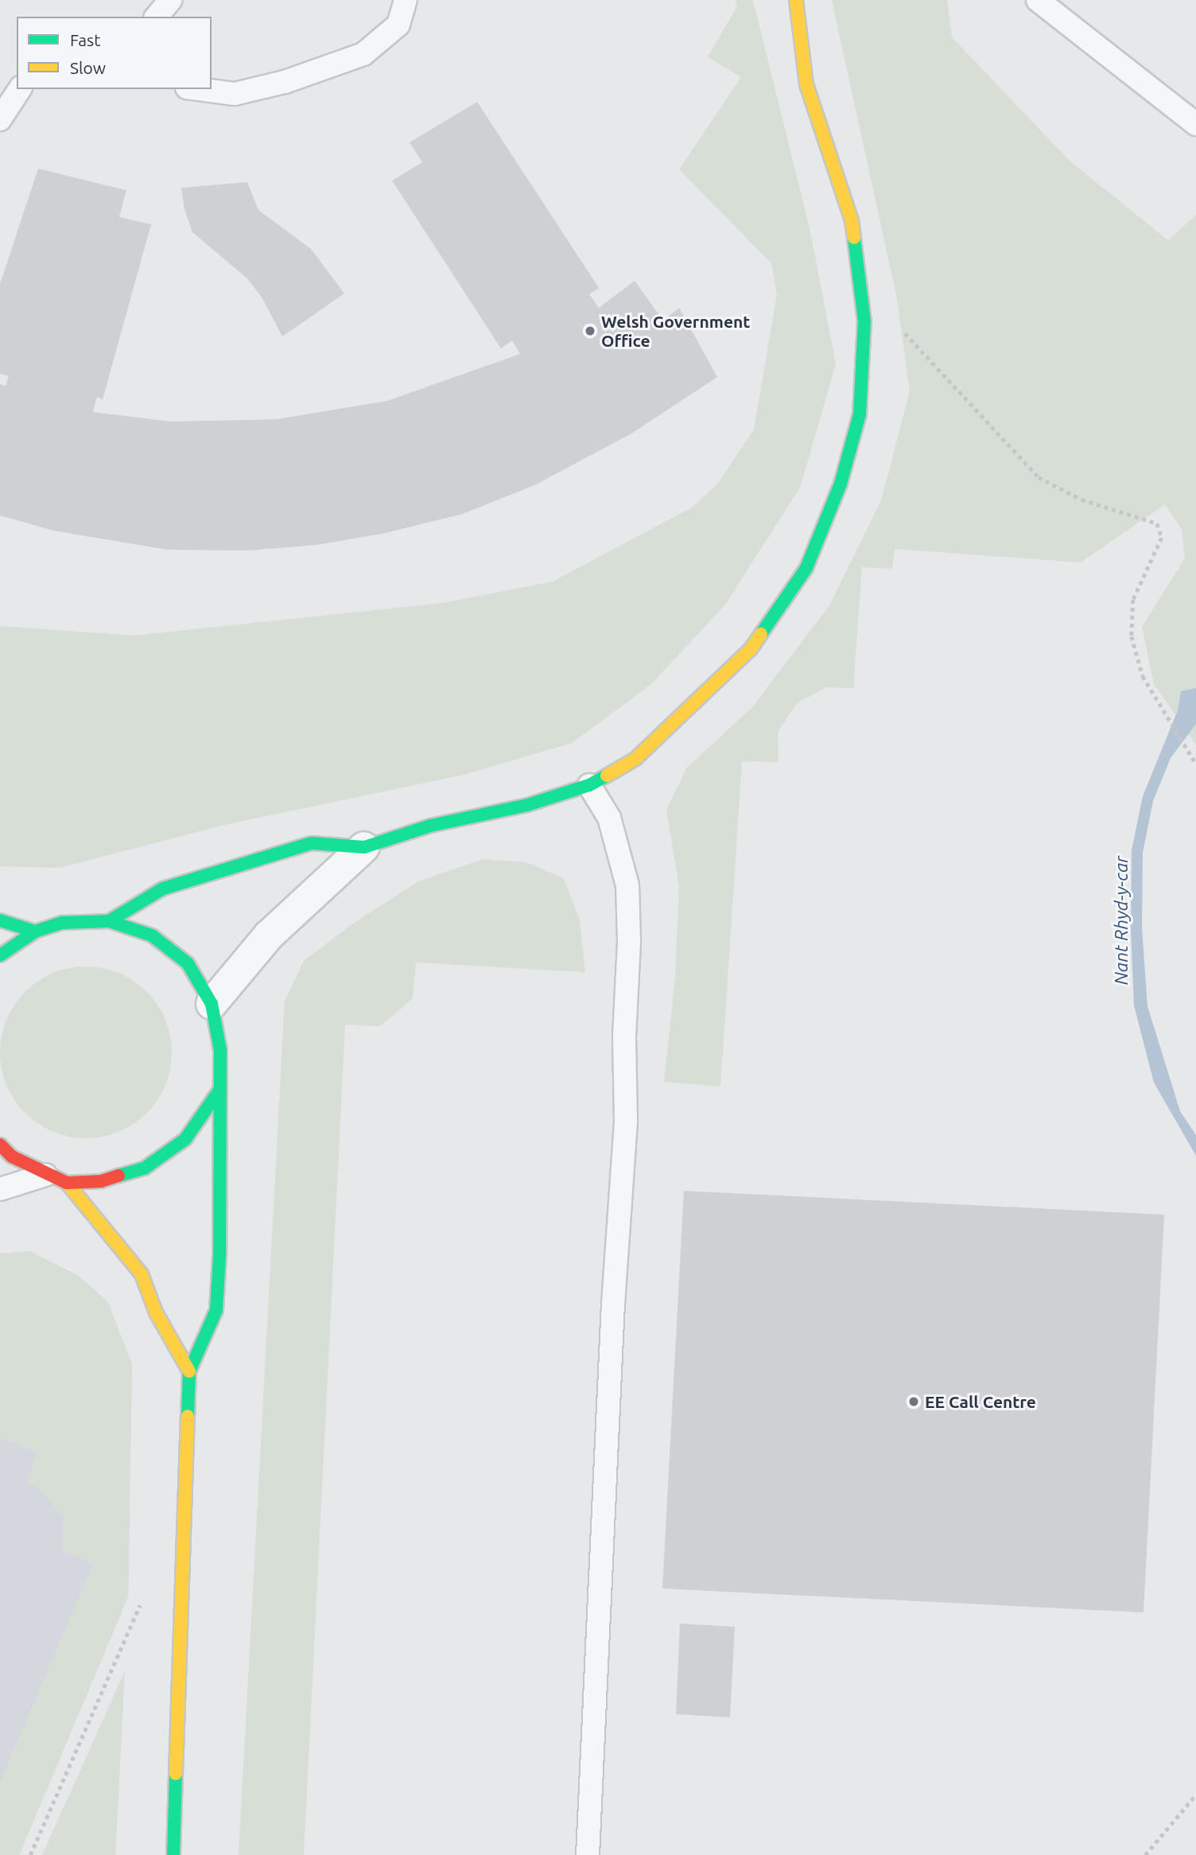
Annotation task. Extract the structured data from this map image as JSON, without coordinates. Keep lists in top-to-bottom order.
{
  "water": ["Nant Rhyd-y-car"],
  "places": ["Welsh Government Office", "EE Call Centre"],
  "legend": ["Fast", "Slow"]
}
